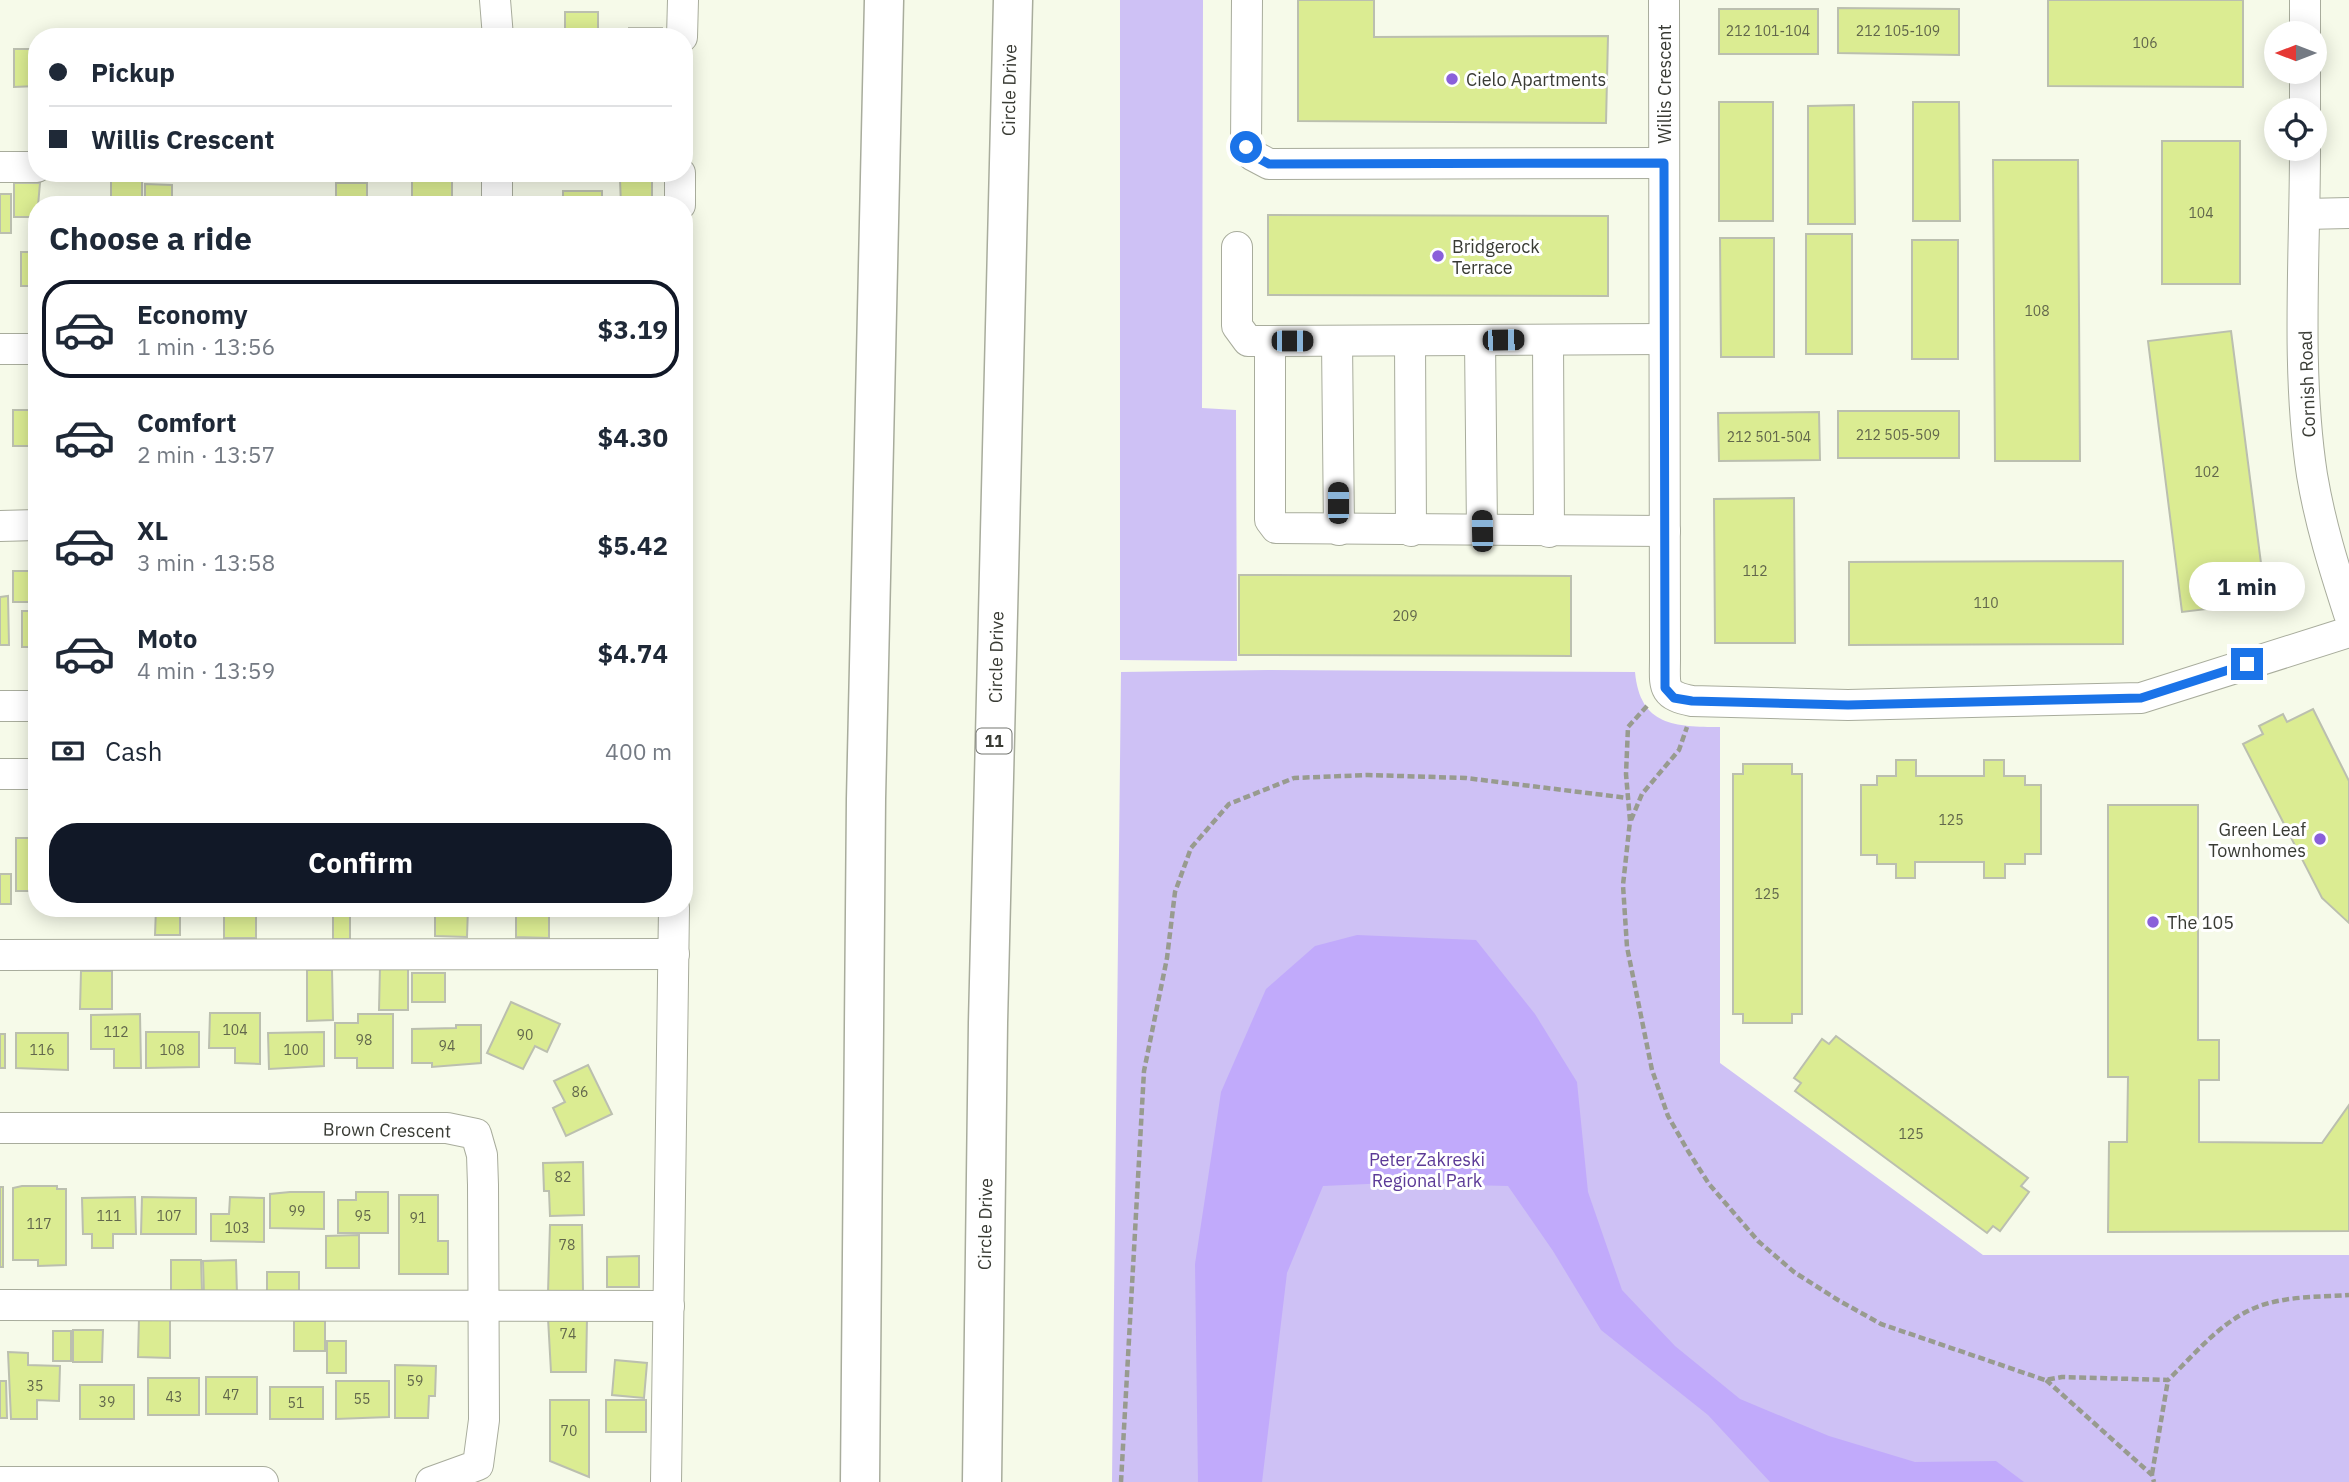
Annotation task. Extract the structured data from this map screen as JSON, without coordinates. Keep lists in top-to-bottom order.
{
  "streets": {
    "highway": ["Circle Drive", "11"],
    "street": ["Willis Crescent", "Cornish Road", "Brown Crescent"]
  },
  "parks": ["Peter Zakreski Regional Park"],
  "places": [
    "Cielo Apartments",
    "Bridgerock Terrace",
    "Green Leaf Townhomes",
    "The 105"
  ],
  "house_numbers": [
    "212 101-104",
    "212 105-109",
    "106",
    "104",
    "108",
    "212 505-509",
    "212 501-504",
    "102",
    "112",
    "110",
    "209",
    "125",
    "125",
    "104",
    "112",
    "90",
    "98",
    "94",
    "116",
    "108",
    "100",
    "86",
    "125",
    "82",
    "99",
    "111",
    "107",
    "95",
    "91",
    "117",
    "103",
    "78",
    "74",
    "59",
    "35",
    "47",
    "43",
    "55",
    "39",
    "51",
    "70"
  ],
  "north": "left",
  "page": {
    "banner": ["Pickup", "Willis Crescent"],
    "heading": "Choose a ride",
    "list": [
      {
        "name": "Economy",
        "note": "1 min · 13:56",
        "value": "$3.19"
      },
      {
        "name": "Comfort",
        "note": "2 min · 13:57",
        "value": "$4.30"
      },
      {
        "name": "XL",
        "note": "3 min · 13:58",
        "value": "$5.42"
      },
      {
        "name": "Moto",
        "note": "4 min · 13:59",
        "value": "$4.74"
      }
    ],
    "bubble": "1 min",
    "pay": ["Cash", "400 m"],
    "buttons": "Confirm"
  }
}
